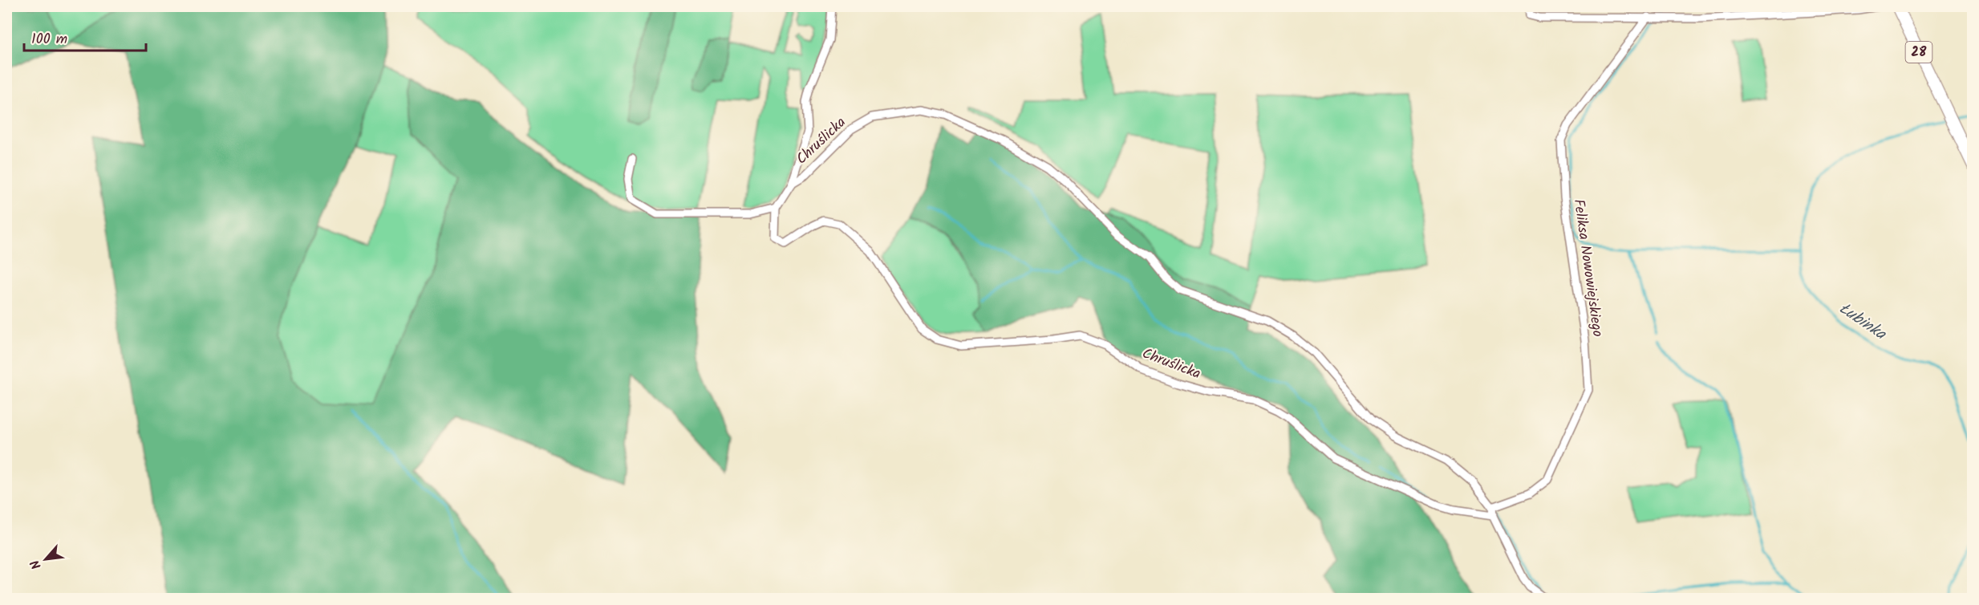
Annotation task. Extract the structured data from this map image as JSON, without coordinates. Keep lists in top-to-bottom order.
{
  "streets": {
    "main road": ["28"],
    "street": ["Chruślicka", "Feliksa Nowowiejskiego"]
  },
  "crossings": [
    ["Chruślicka", "Feliksa Nowowiejskiego"]
  ],
  "water": ["Łubinka"],
  "scale_bar": "100 m",
  "north": "bottom left"
}
